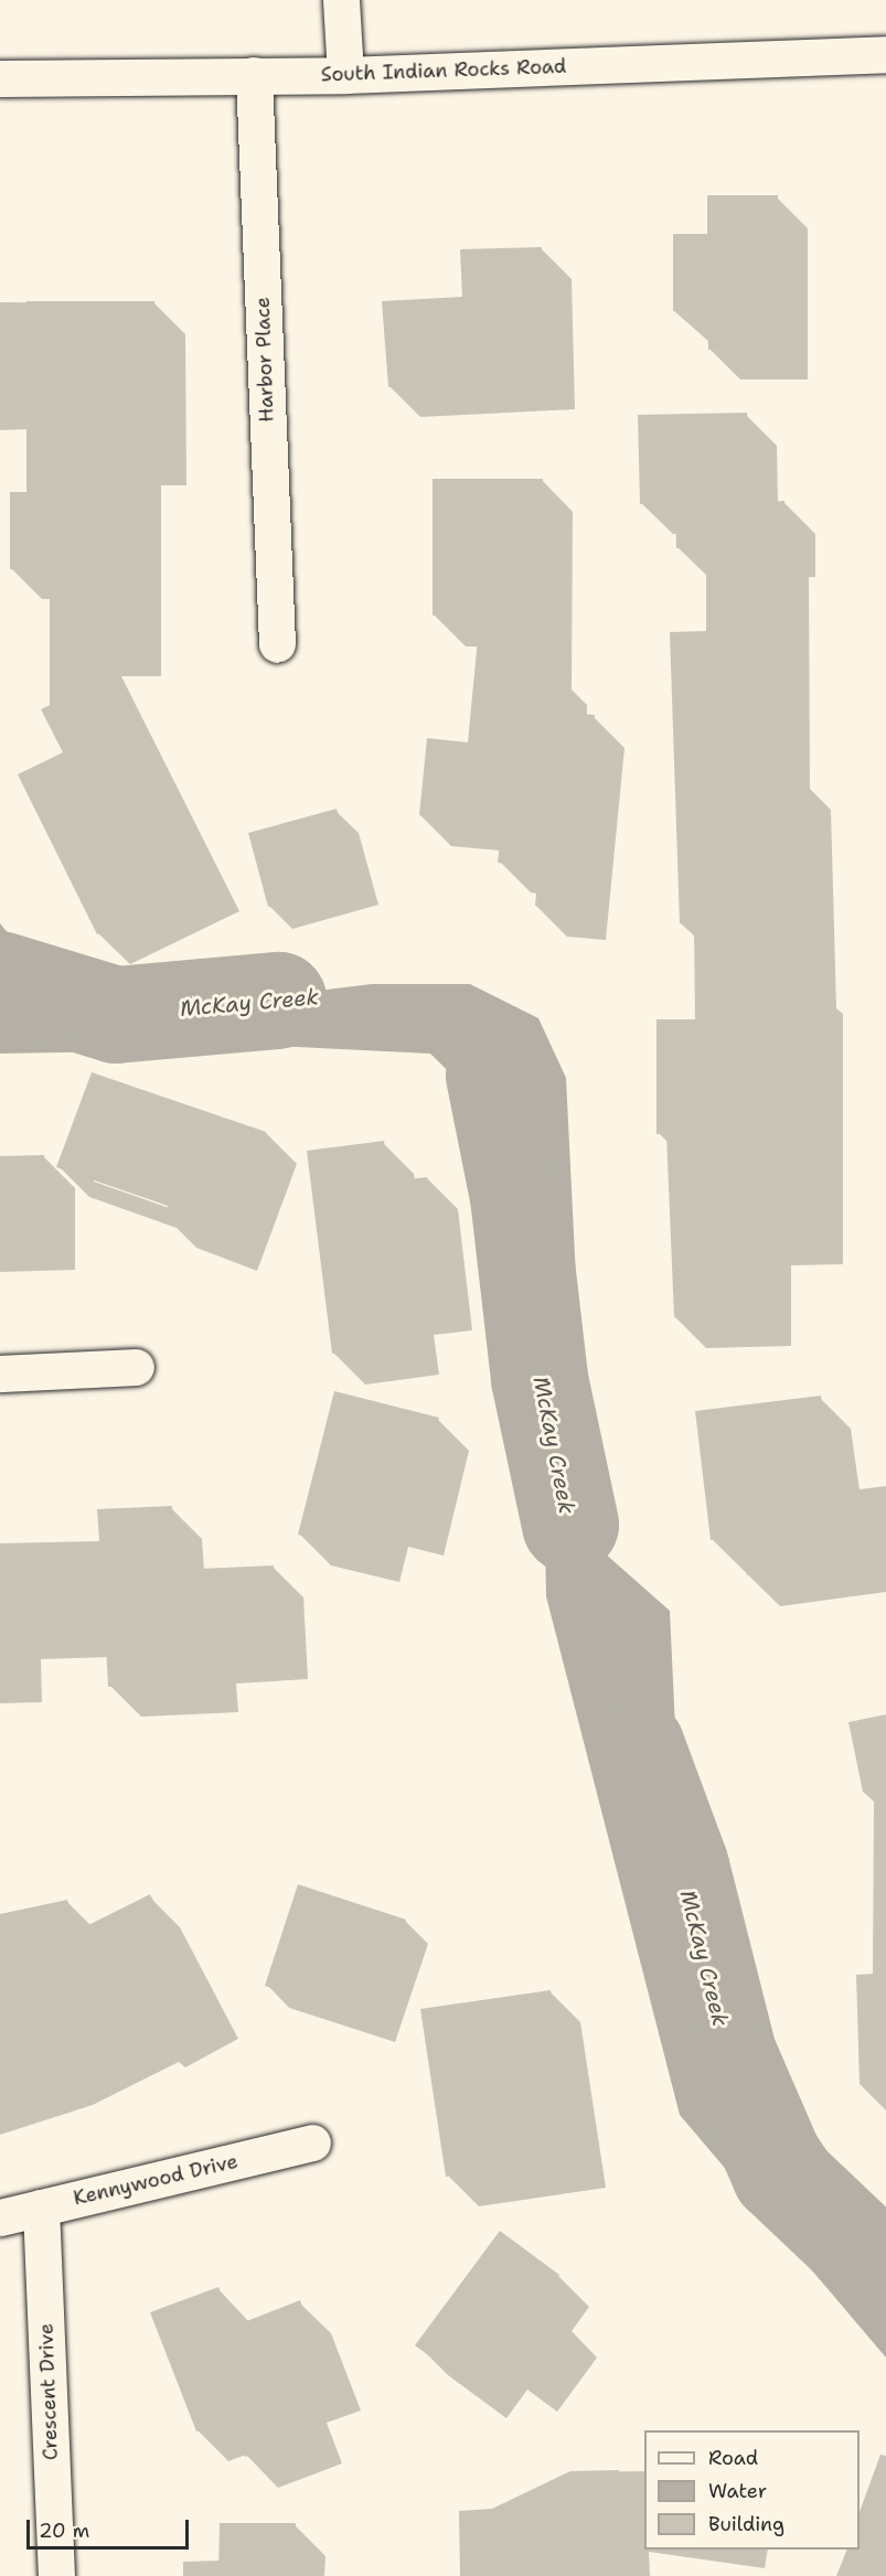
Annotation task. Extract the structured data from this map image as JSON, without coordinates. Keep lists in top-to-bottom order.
{
  "streets": {
    "street": [
      "South Indian Rocks Road",
      "Harbor Place",
      "Kennywood Drive",
      "Crescent Drive"
    ]
  },
  "crossings": [
    ["South Indian Rocks Road", "Harbor Place"],
    ["Kennywood Drive", "Crescent Drive"]
  ],
  "water": ["McKay Creek"],
  "legend": ["Road", "Water", "Building"],
  "scale_bar": "20 m"
}
